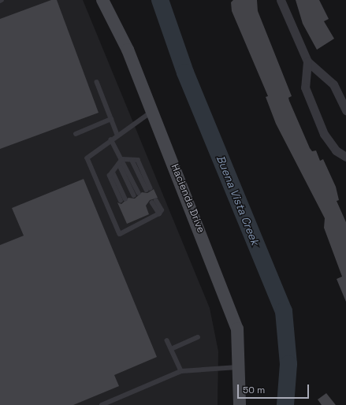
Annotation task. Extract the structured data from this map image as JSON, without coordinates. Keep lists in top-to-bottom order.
{
  "streets": {
    "main road": ["Hacienda Drive"]
  },
  "water": ["Buena Vista Creek"],
  "scale_bar": "50 m"
}
